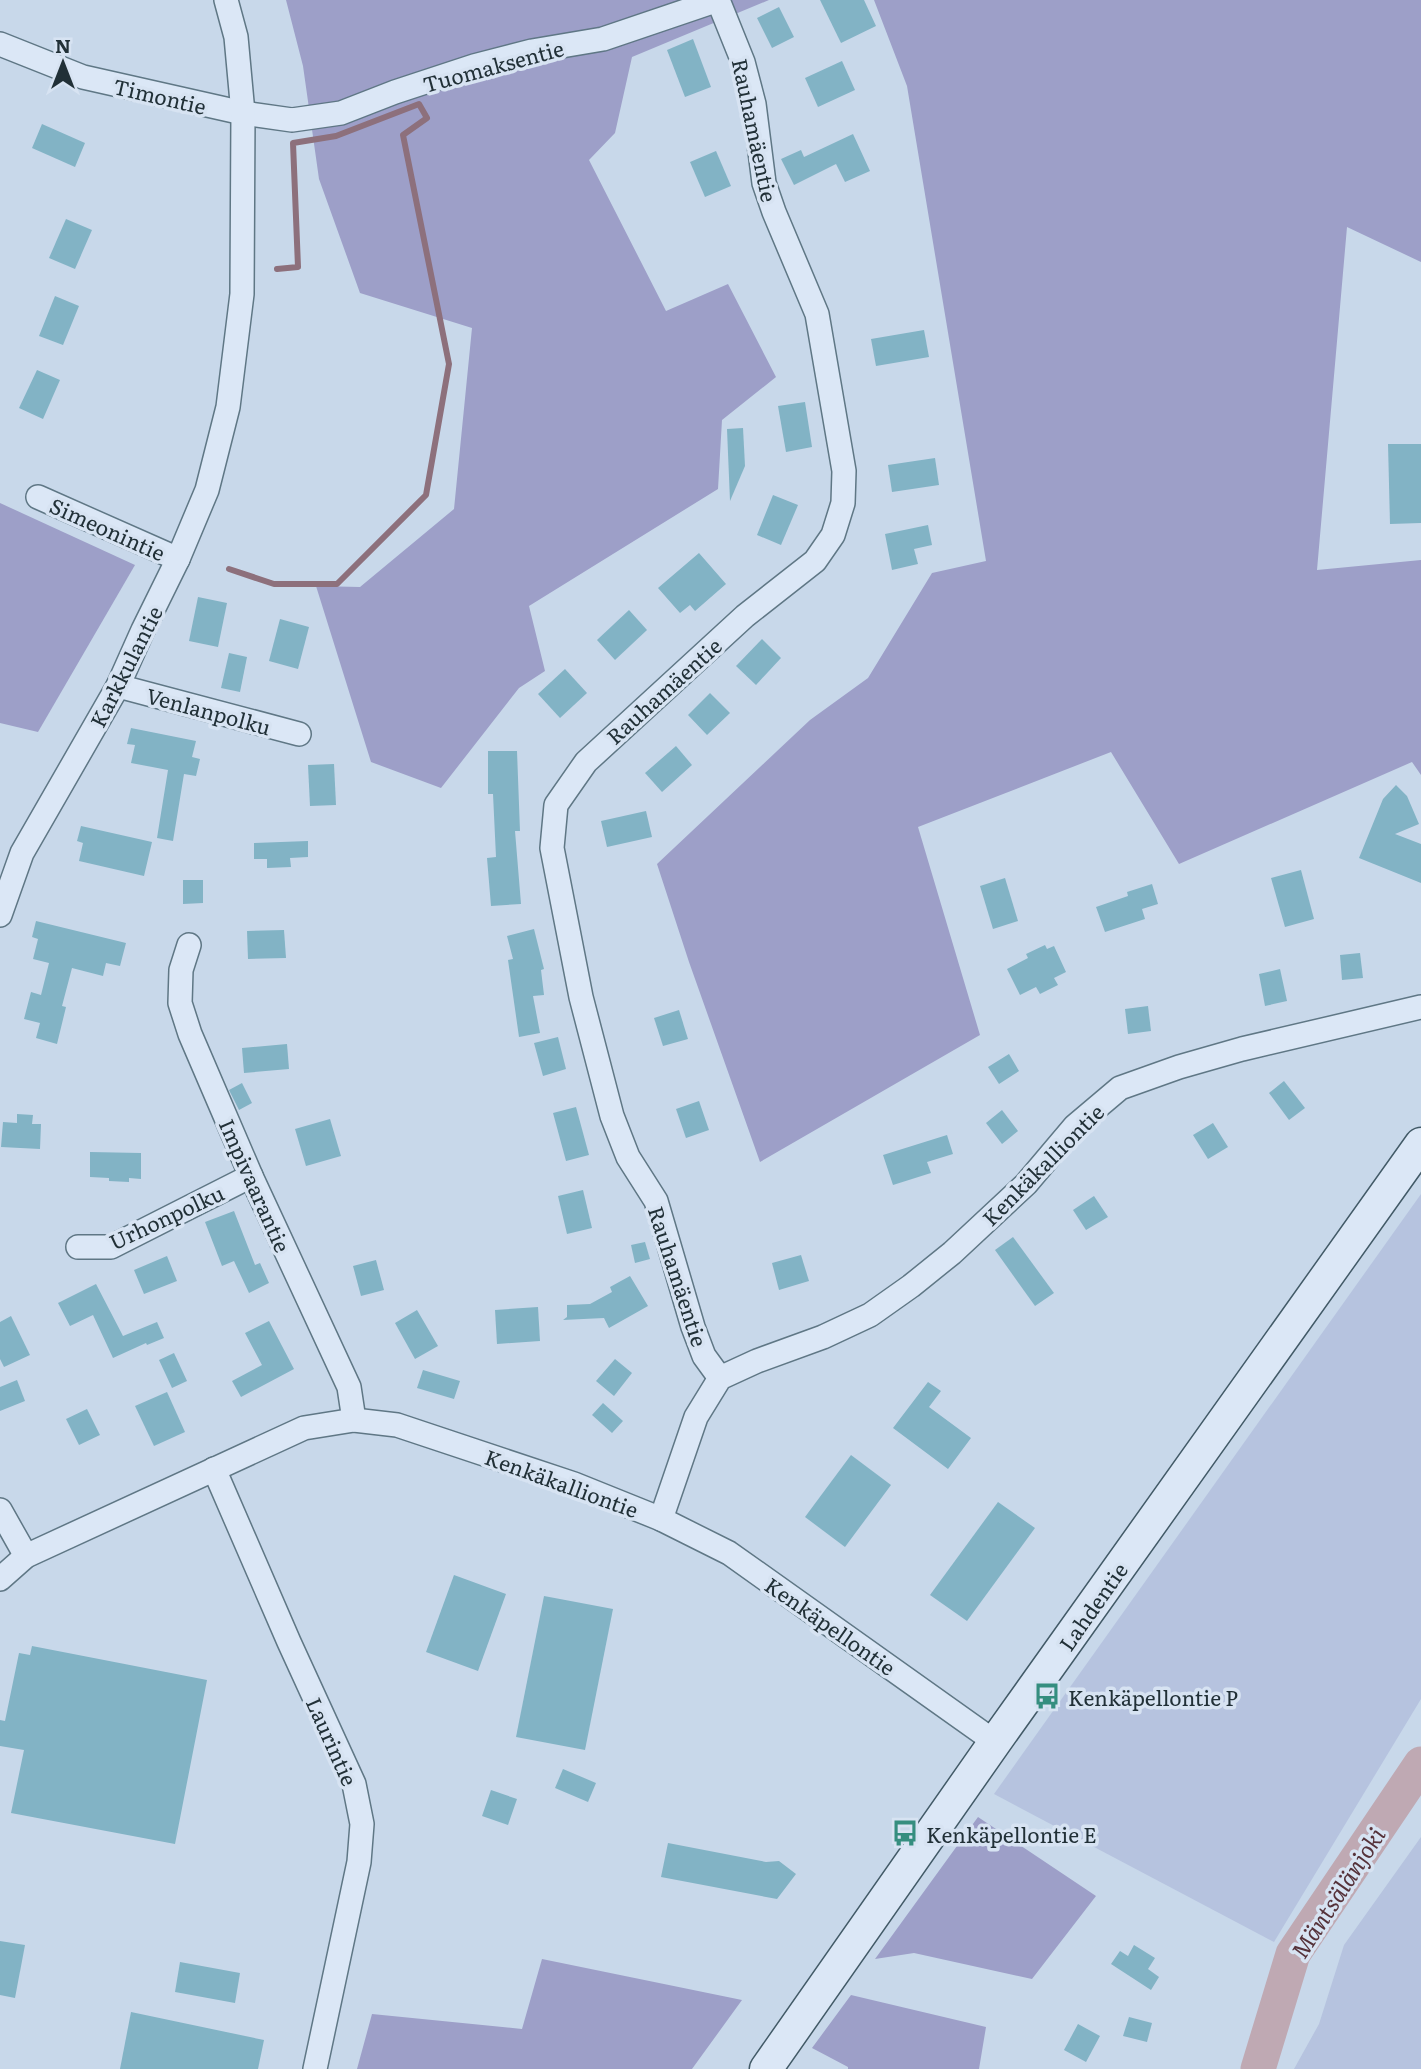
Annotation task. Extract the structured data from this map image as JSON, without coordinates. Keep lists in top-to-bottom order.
{
  "streets": {
    "main road": ["Lahdentie"],
    "street": [
      "Tuomaksentie",
      "Timontie",
      "Rauhamäentie",
      "Simeonintie",
      "Karkkulantie",
      "Venlanpolku",
      "Kenkäkalliontie",
      "Impivaarantie",
      "Urhonpolku",
      "Kenkäpellontie",
      "Laurintie"
    ]
  },
  "crossings": [
    ["Tuomaksentie", "Timontie"],
    ["Tuomaksentie", "Rauhamäentie"],
    ["Tuomaksentie", "Karkkulantie"],
    ["Timontie", "Karkkulantie"],
    ["Rauhamäentie", "Kenkäkalliontie"],
    ["Simeonintie", "Karkkulantie"],
    ["Karkkulantie", "Venlanpolku"],
    ["Kenkäkalliontie", "Impivaarantie"],
    ["Kenkäkalliontie", "Kenkäpellontie"],
    ["Kenkäkalliontie", "Laurintie"],
    ["Impivaarantie", "Urhonpolku"],
    ["Lahdentie", "Kenkäpellontie"]
  ],
  "water": ["Mäntsälänjoki"],
  "places": {
    "bus stop": ["Kenkäpellontie P", "Kenkäpellontie E"]
  },
  "north": "top"
}
